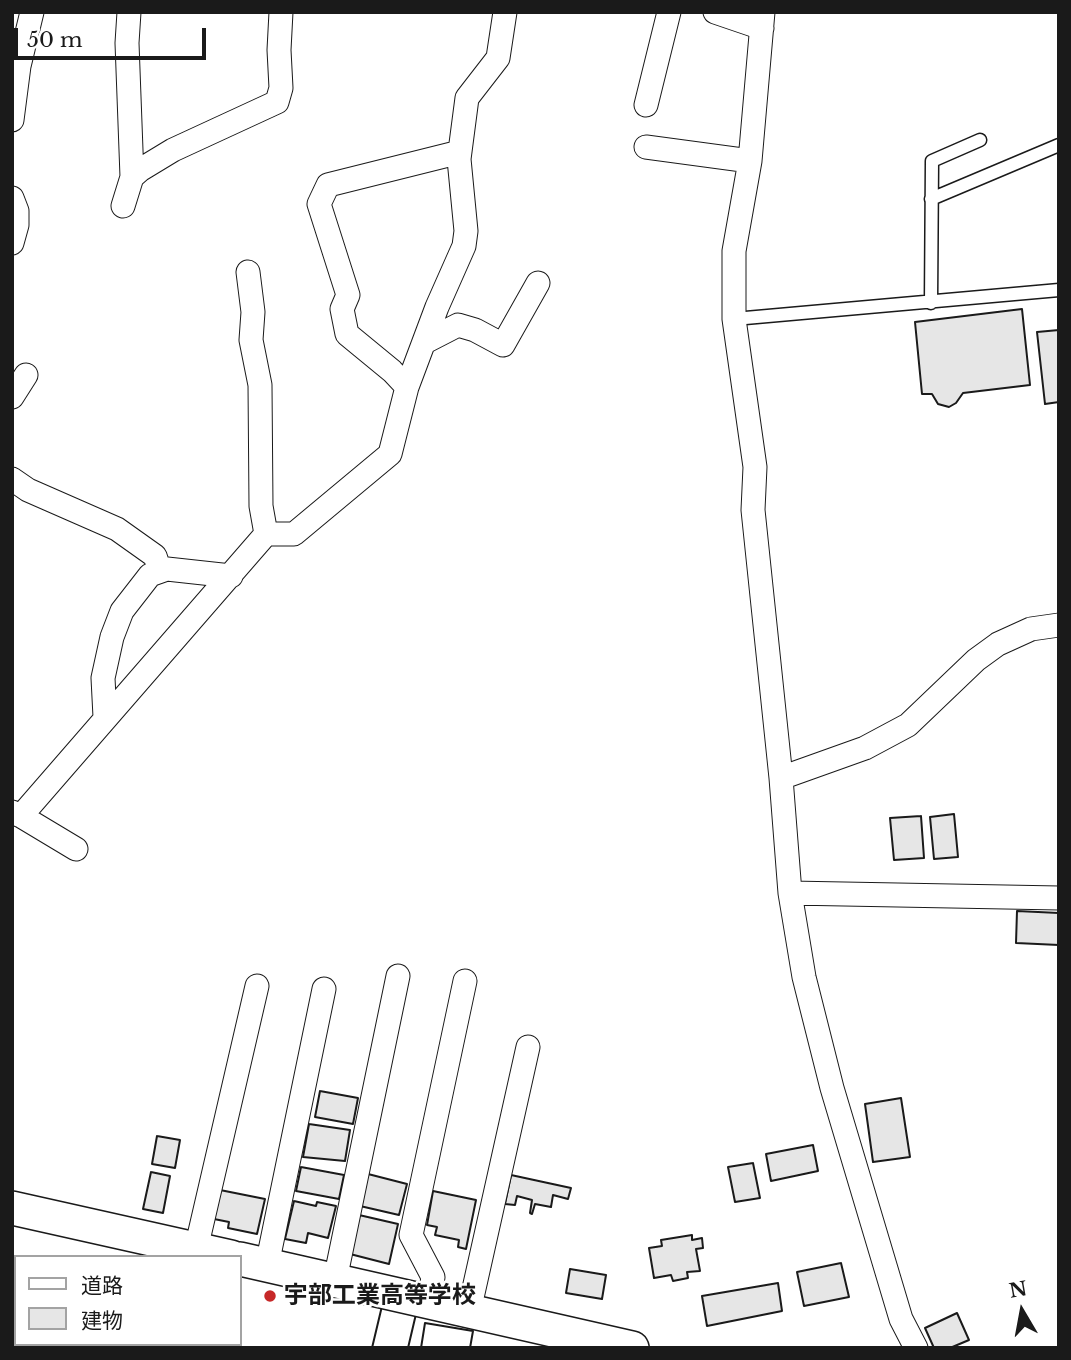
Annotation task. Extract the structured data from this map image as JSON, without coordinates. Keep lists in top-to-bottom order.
{
  "places": ["宇部工業高等学校"],
  "legend": ["道路", "建物"],
  "scale_bar": "50 m",
  "north": "top"
}
